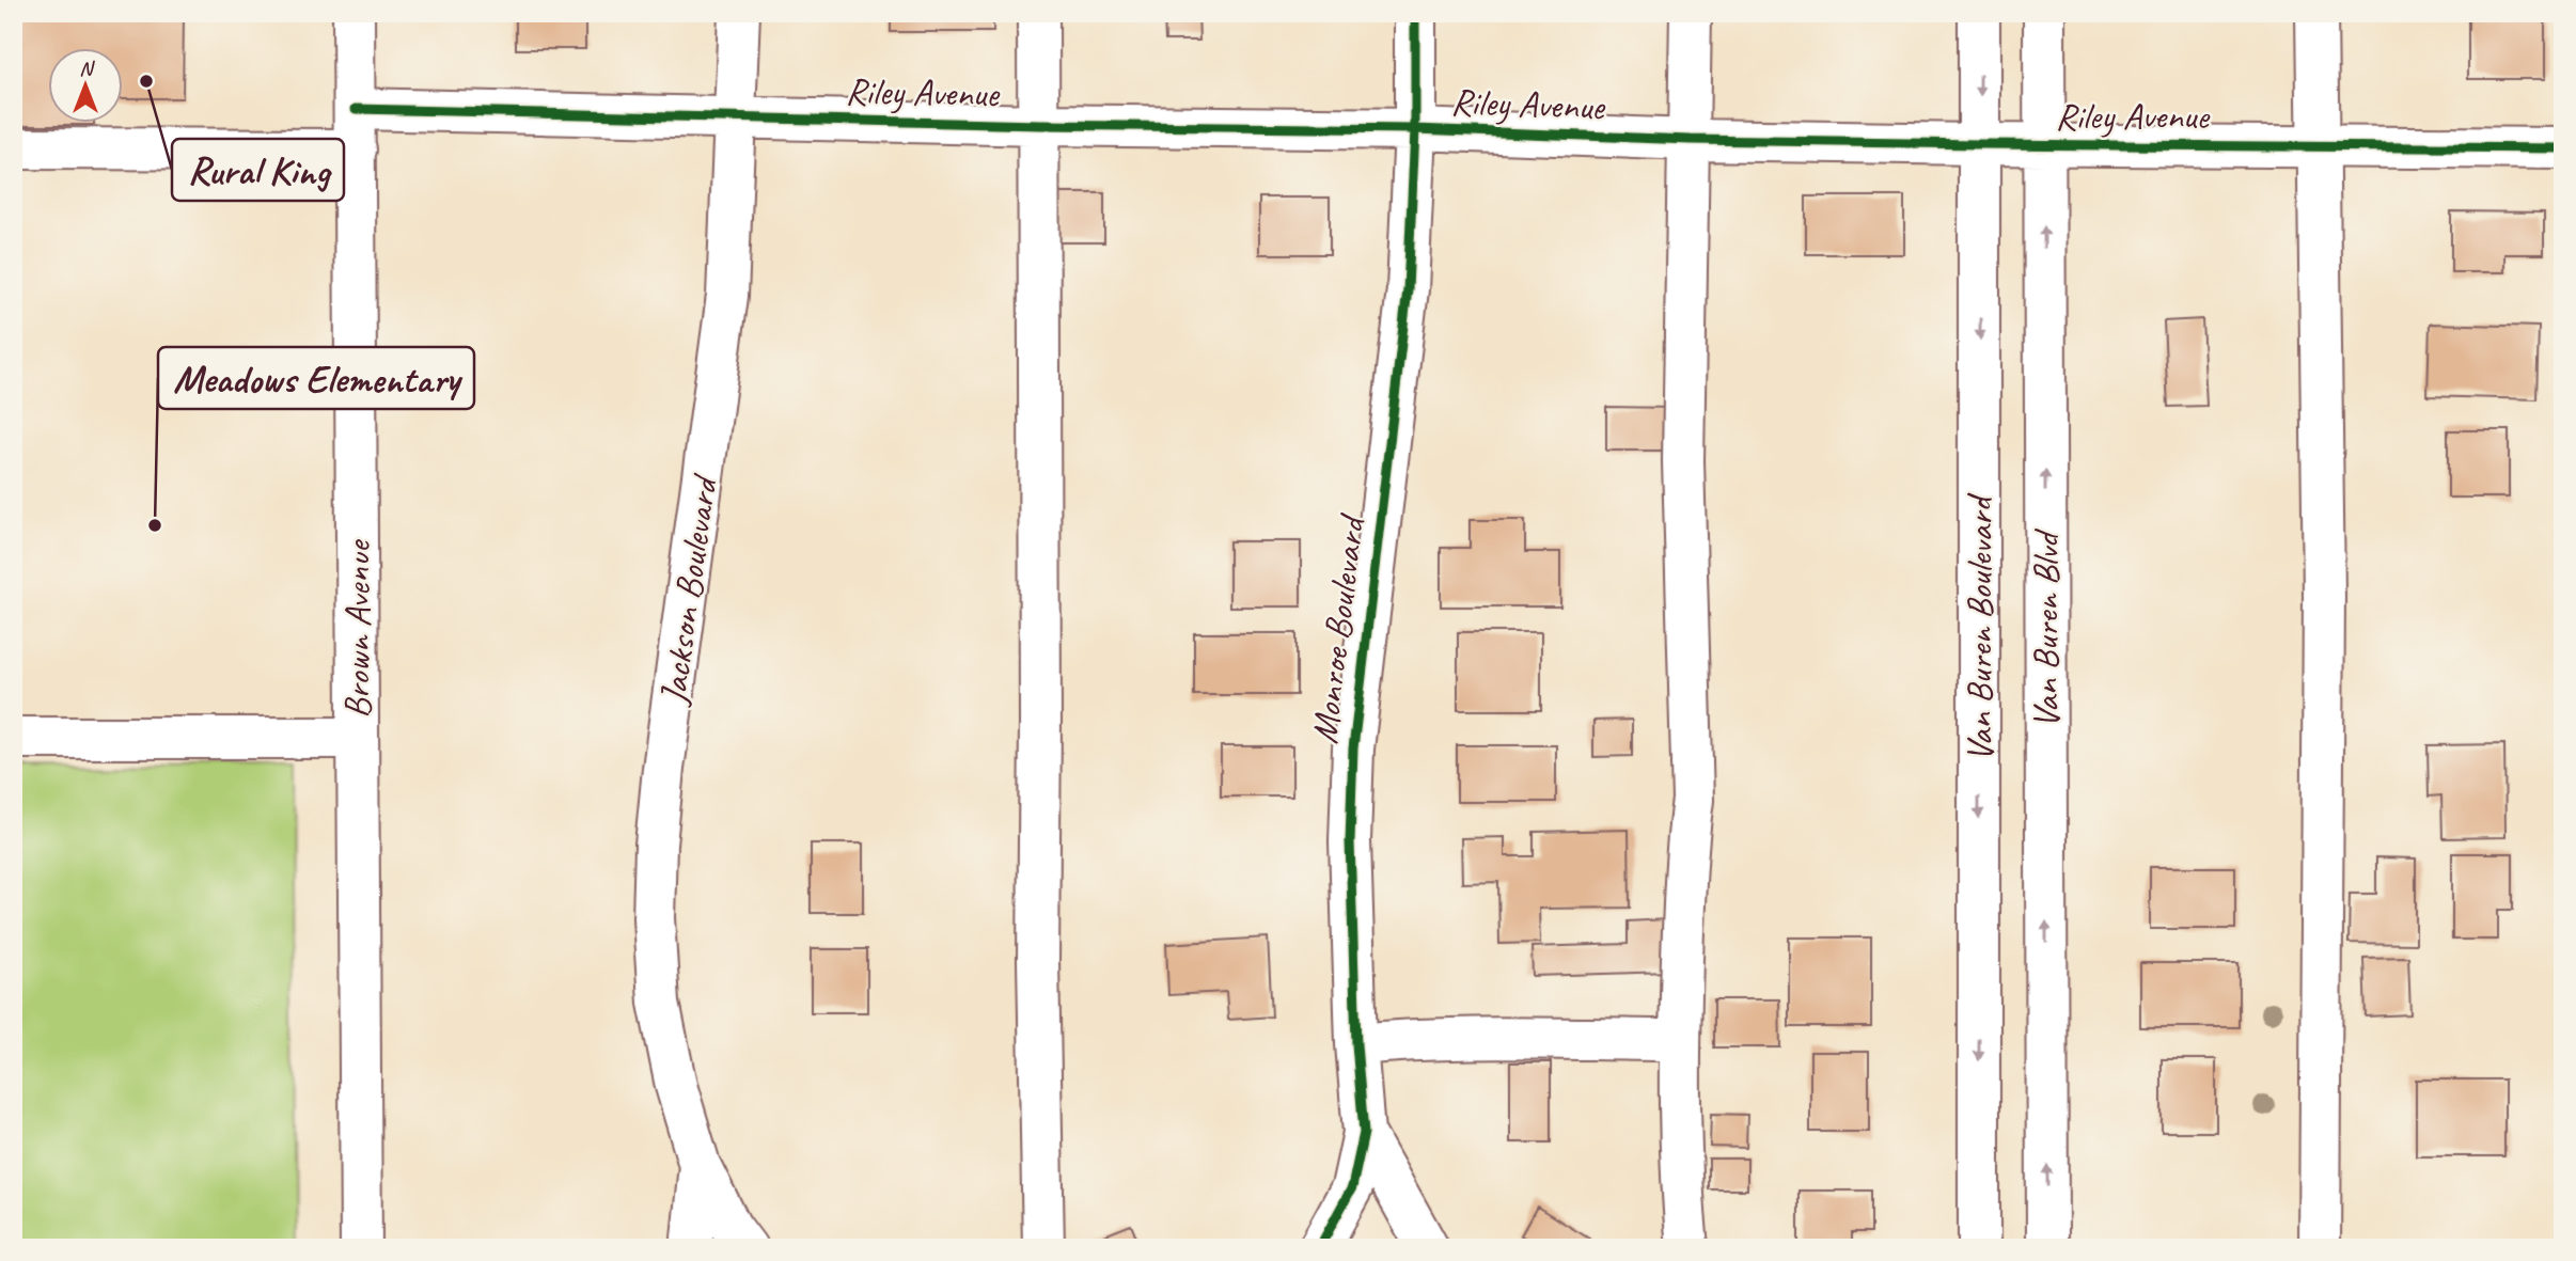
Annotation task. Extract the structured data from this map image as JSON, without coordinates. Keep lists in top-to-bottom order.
{
  "streets": {
    "street": [
      "Riley Avenue",
      "Jackson Boulevard",
      "Brown Avenue",
      "Van Buren Boulevard",
      "Monroe Boulevard",
      "Van Buren Blvd"
    ]
  },
  "crossings": [
    ["Riley Avenue", "Jackson Boulevard"],
    ["Riley Avenue", "Brown Avenue"],
    ["Riley Avenue", "Van Buren Boulevard"],
    ["Riley Avenue", "Monroe Boulevard"],
    ["Riley Avenue", "Van Buren Blvd"]
  ],
  "places": ["Rural King", "Meadows Elementary"],
  "north": "top"
}
